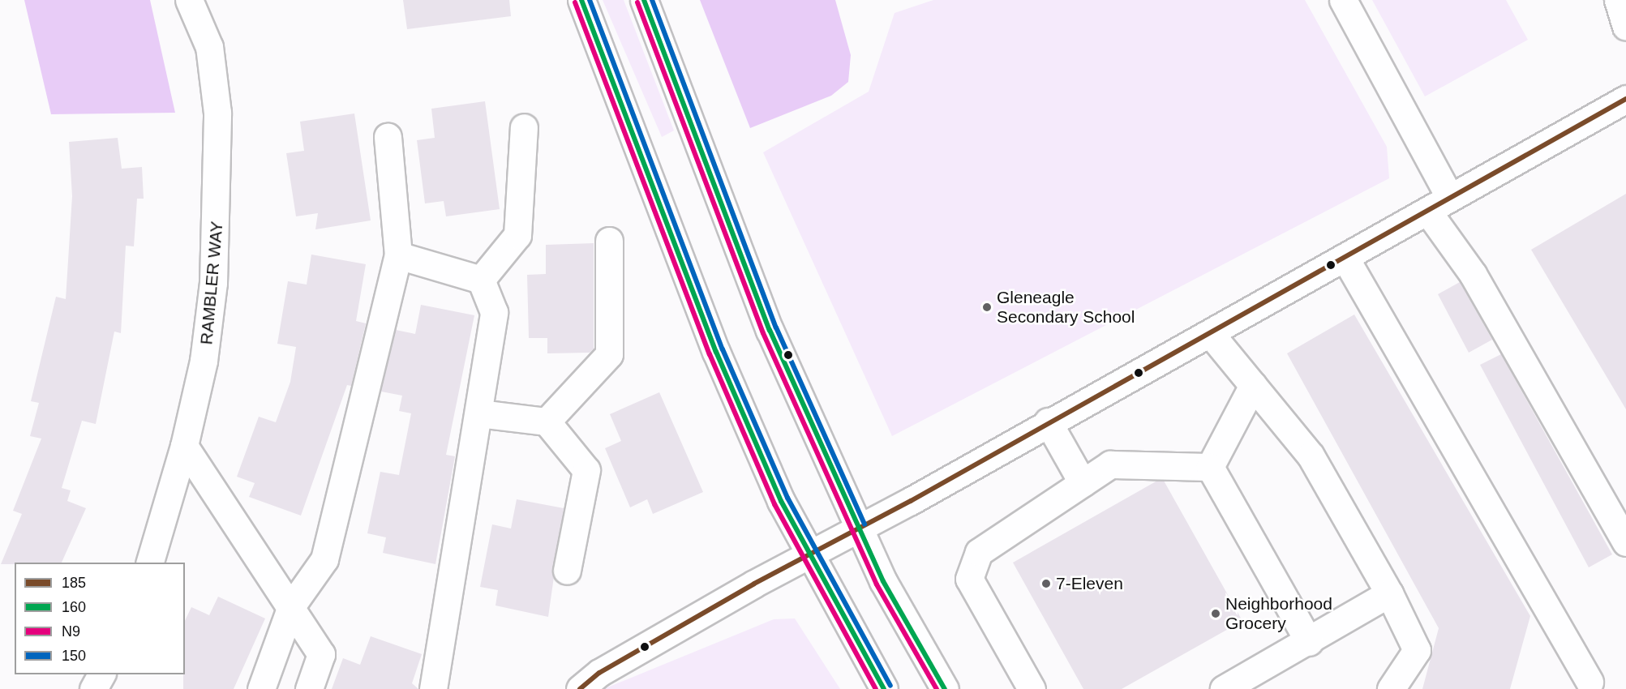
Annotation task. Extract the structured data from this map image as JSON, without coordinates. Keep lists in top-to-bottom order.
{
  "streets": {
    "street": ["RAMBLER WAY"]
  },
  "places": ["Gleneagle Secondary School", "7-Eleven", "Neighborhood Grocery"],
  "lines": [
    "transit line 160",
    "transit line 150",
    "transit line N9",
    "transit line 185"
  ],
  "legend": [
    "185",
    "160",
    "N9",
    "150"
  ]
}
